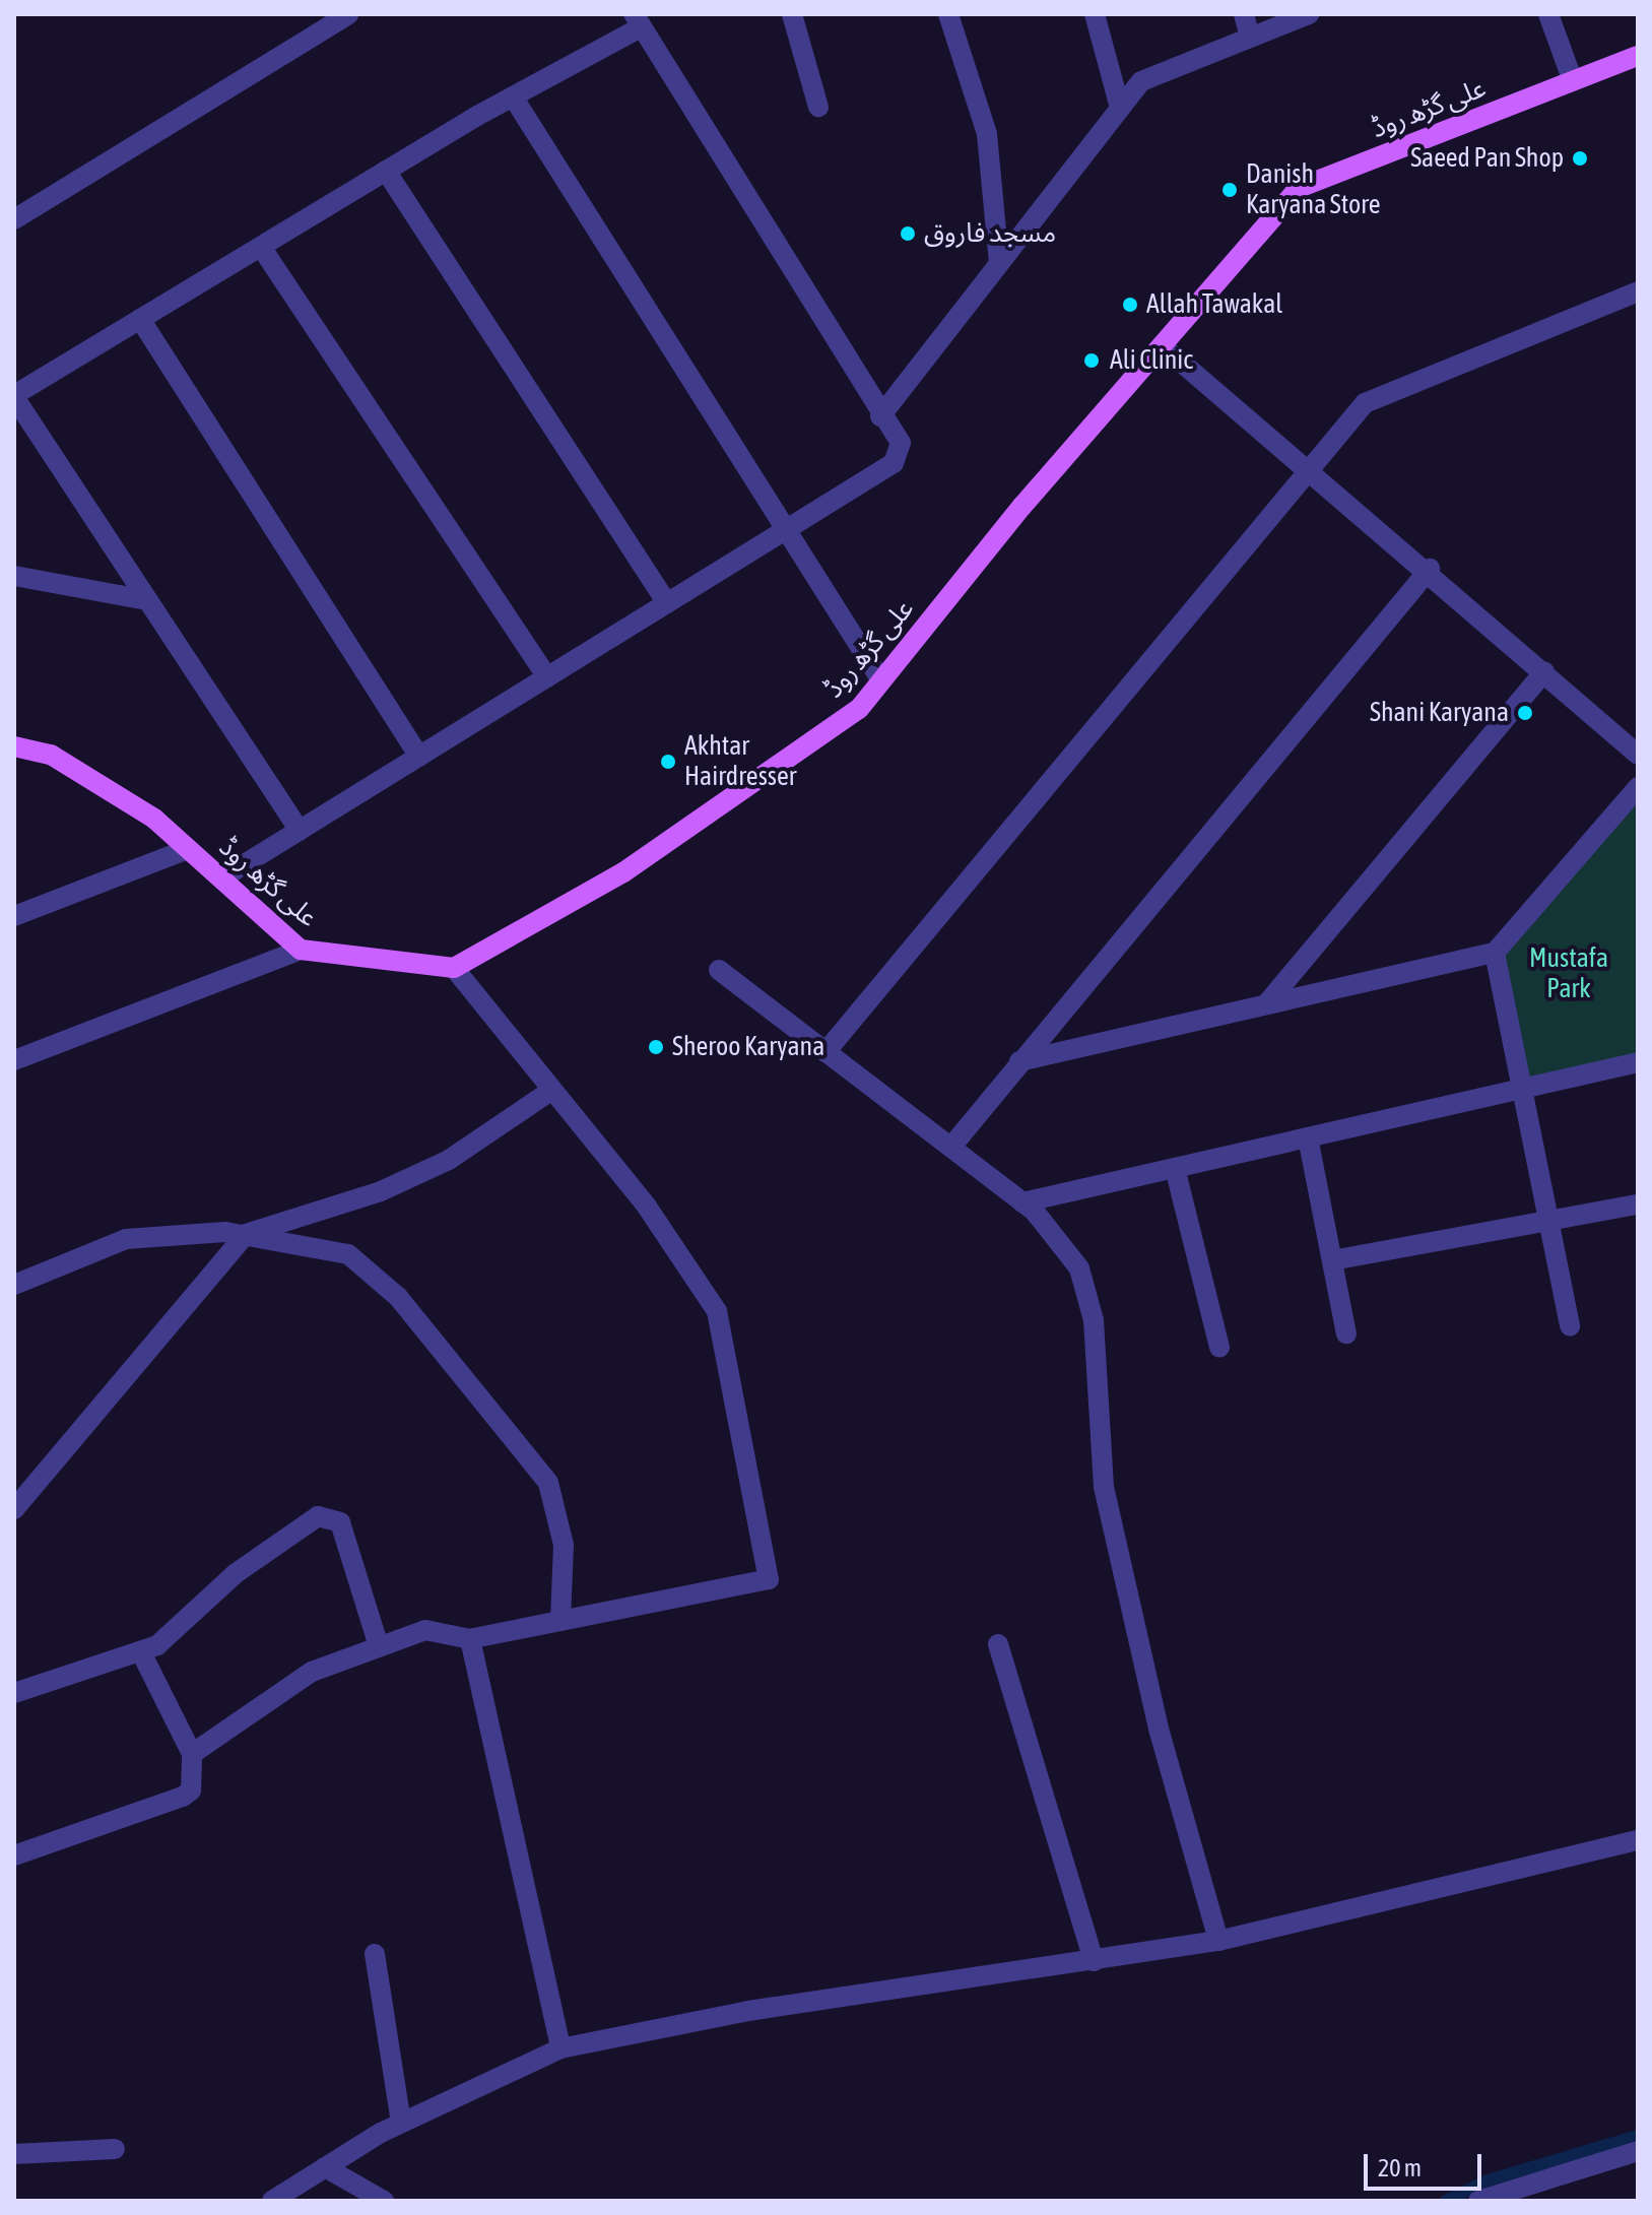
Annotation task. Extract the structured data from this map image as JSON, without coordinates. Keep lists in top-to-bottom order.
{
  "streets": {
    "main road": ["علی گڑھ روڈ"]
  },
  "parks": ["Mustafa Park"],
  "places": [
    "Saeed Pan Shop",
    "Danish Karyana Store",
    "مسجد فاروق",
    "Allah Tawakal",
    "Ali Clinic",
    "Shani Karyana",
    "Akhtar Hairdresser",
    "Sheroo Karyana"
  ],
  "scale_bar": "20 m"
}
